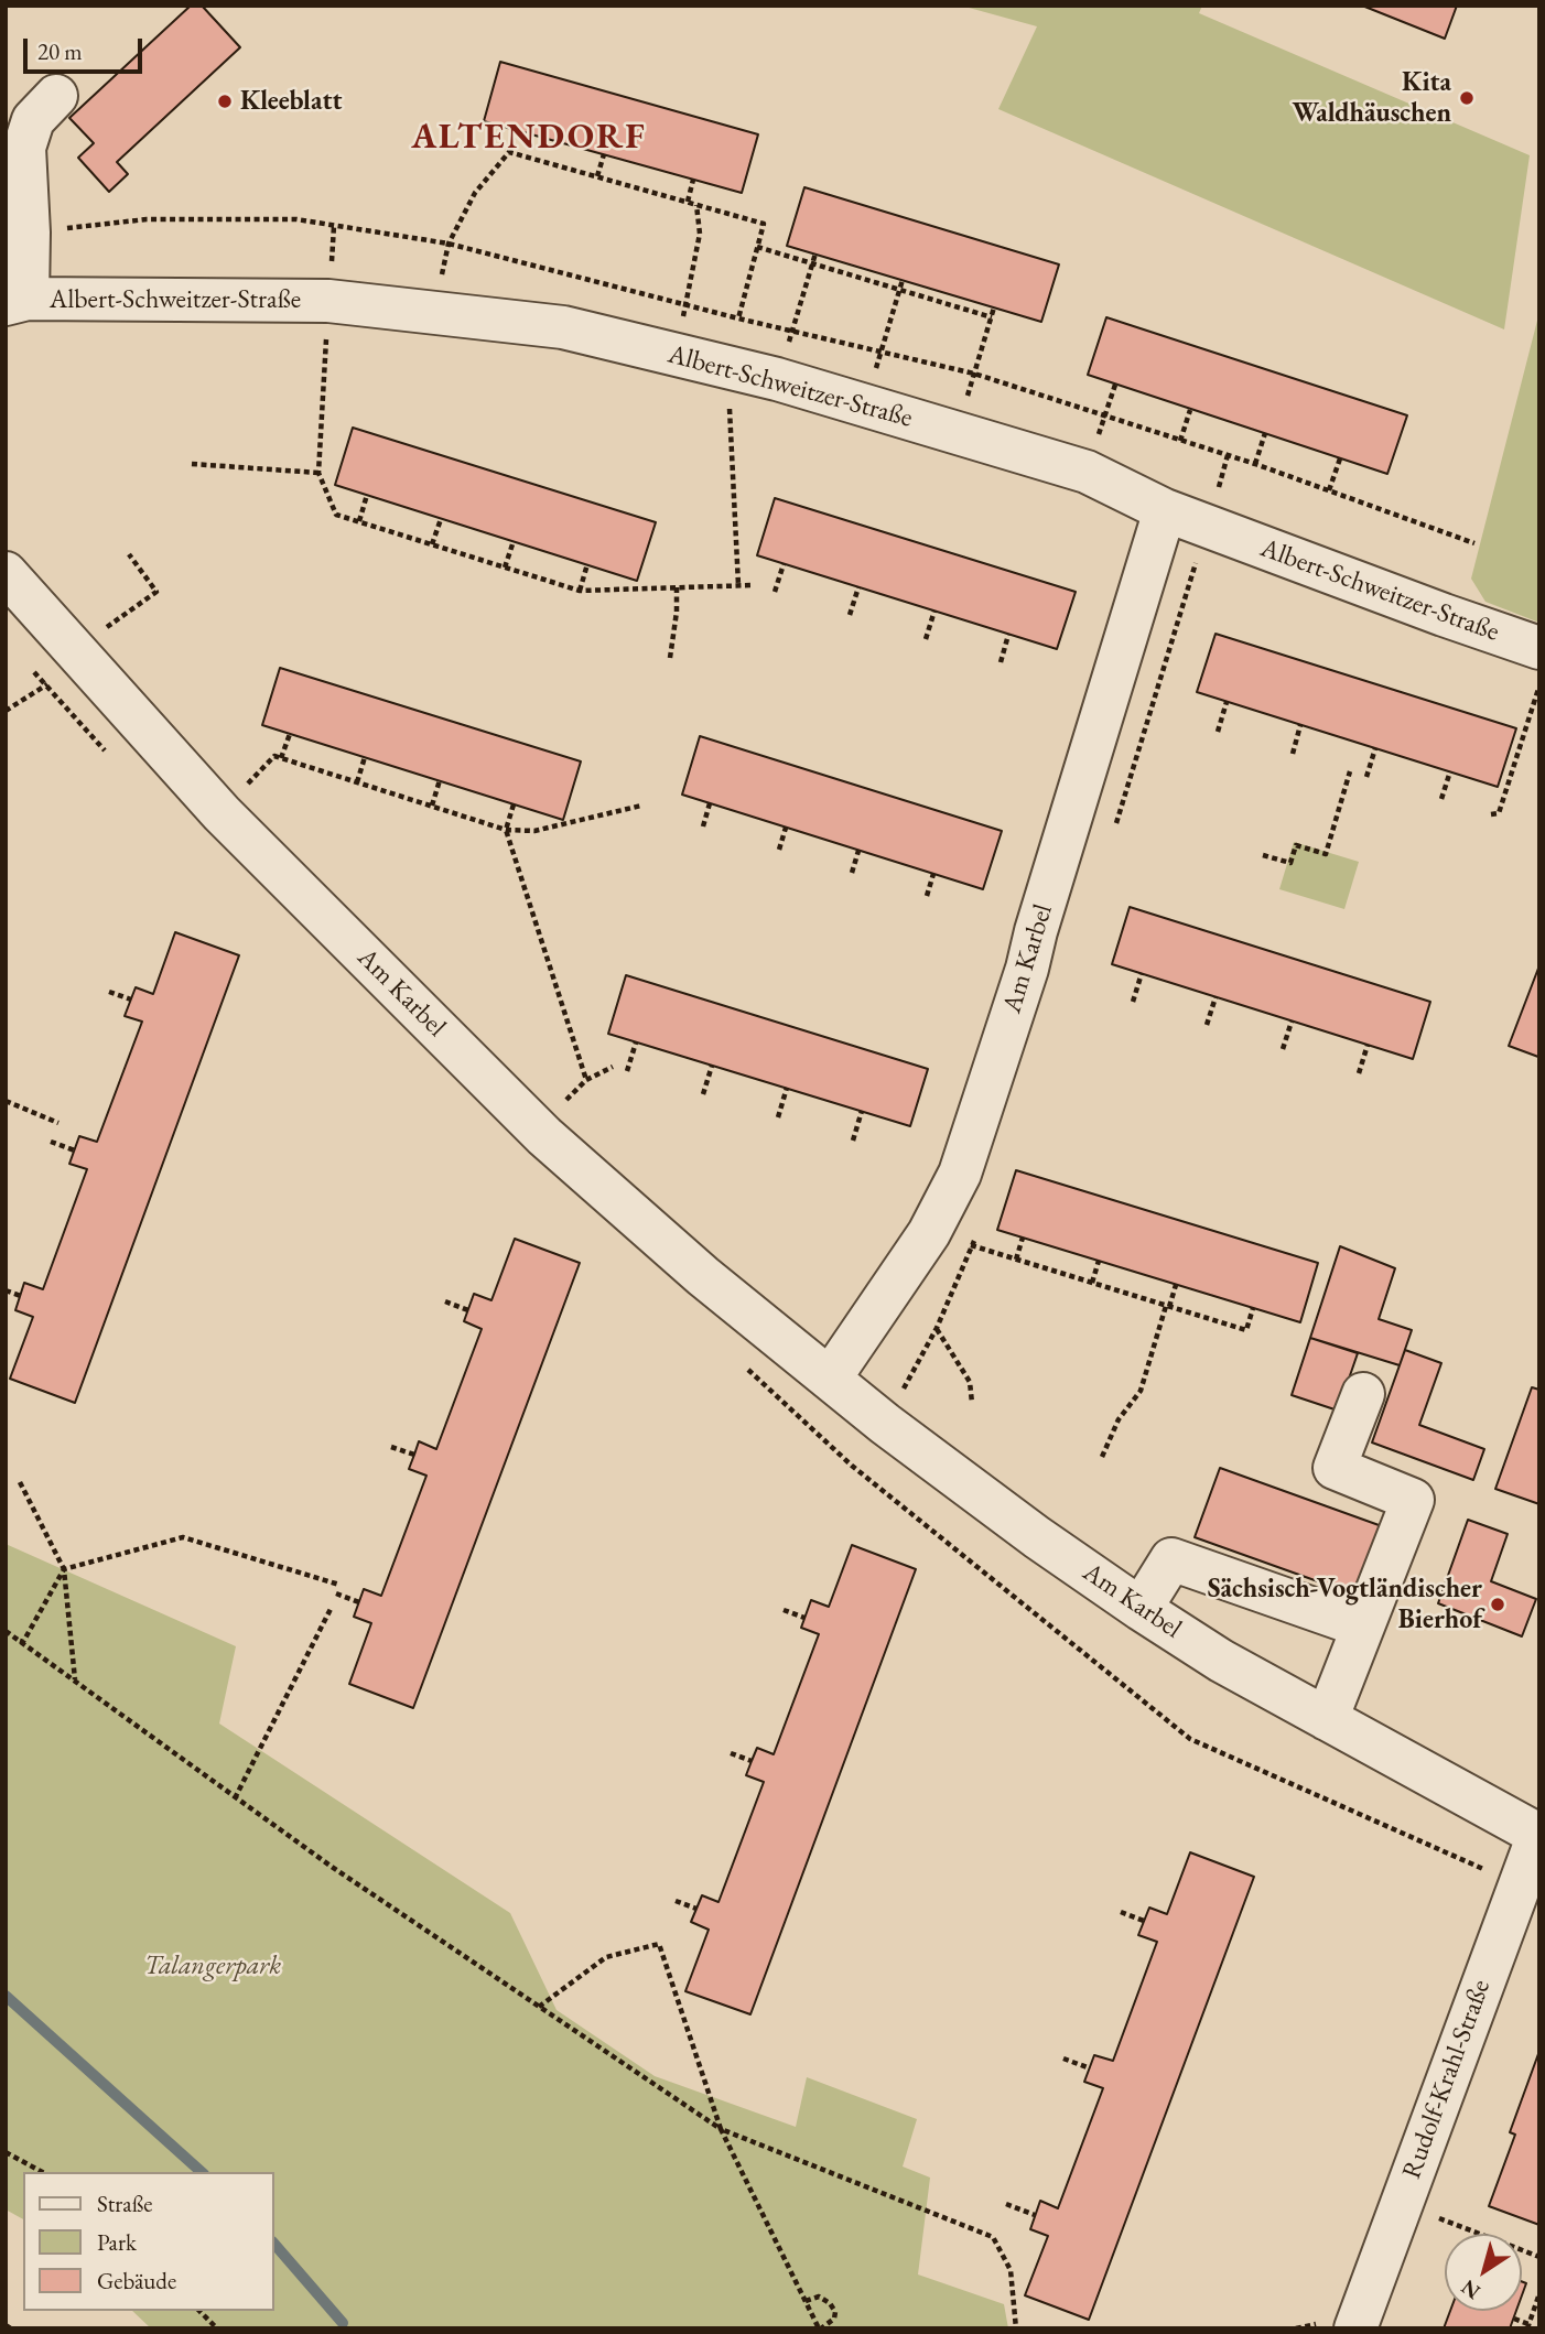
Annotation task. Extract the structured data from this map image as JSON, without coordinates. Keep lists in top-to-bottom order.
{
  "streets": {
    "street": ["Albert-Schweitzer-Straße", "Am Karbel", "Rudolf-Krahl-Straße"]
  },
  "crossings": [
    ["Albert-Schweitzer-Straße", "Am Karbel"],
    ["Am Karbel", "Rudolf-Krahl-Straße"]
  ],
  "districts": ["ALTENDORF"],
  "parks": ["Talangerpark"],
  "places": ["Kita Waldhäuschen", "Kleeblatt", "Sächsisch-Vogtländischer Bierhof"],
  "legend": ["Straße", "Park", "Gebäude"],
  "scale_bar": "20 m",
  "north": "bottom left"
}
